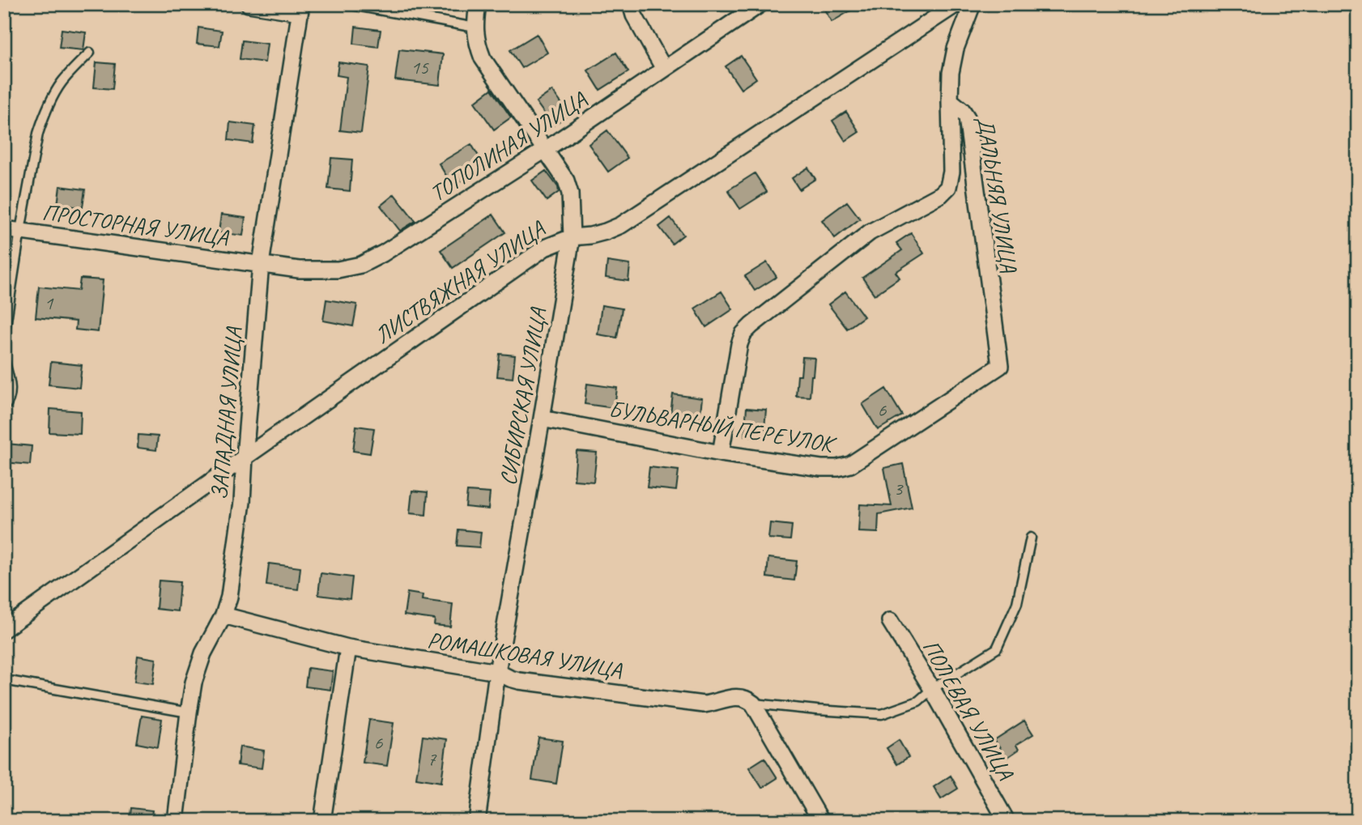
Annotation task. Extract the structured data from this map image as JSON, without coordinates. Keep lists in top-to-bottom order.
{
  "streets": {
    "street": [
      "ТОПОЛИНАЯ УЛИЦА",
      "ДАЛЬНЯЯ УЛИЦА",
      "ПРОСТОРНАЯ УЛИЦА",
      "ЛИСТВЯЖНАЯ УЛИЦА",
      "СИБИРСКАЯ УЛИЦА",
      "ЗАПАДНАЯ УЛИЦА",
      "БУЛЬВАРНЫЙ ПЕРЕУЛОК",
      "РОМАШКОВАЯ УЛИЦА",
      "ПОЛЕВАЯ УЛИЦА"
    ]
  },
  "crossings": [
    ["ТОПОЛИНАЯ УЛИЦА", "ПРОСТОРНАЯ УЛИЦА"],
    ["ТОПОЛИНАЯ УЛИЦА", "СИБИРСКАЯ УЛИЦА"],
    ["ТОПОЛИНАЯ УЛИЦА", "ЗАПАДНАЯ УЛИЦА"],
    ["ДАЛЬНЯЯ УЛИЦА", "БУЛЬВАРНЫЙ ПЕРЕУЛОК"],
    ["ПРОСТОРНАЯ УЛИЦА", "ЗАПАДНАЯ УЛИЦА"],
    ["ЛИСТВЯЖНАЯ УЛИЦА", "СИБИРСКАЯ УЛИЦА"],
    ["ЛИСТВЯЖНАЯ УЛИЦА", "ЗАПАДНАЯ УЛИЦА"],
    ["СИБИРСКАЯ УЛИЦА", "БУЛЬВАРНЫЙ ПЕРЕУЛОК"],
    ["СИБИРСКАЯ УЛИЦА", "РОМАШКОВАЯ УЛИЦА"],
    ["ЗАПАДНАЯ УЛИЦА", "РОМАШКОВАЯ УЛИЦА"]
  ],
  "house_numbers": [
    "15",
    "1",
    "6",
    "3",
    "6",
    "7"
  ]
}
